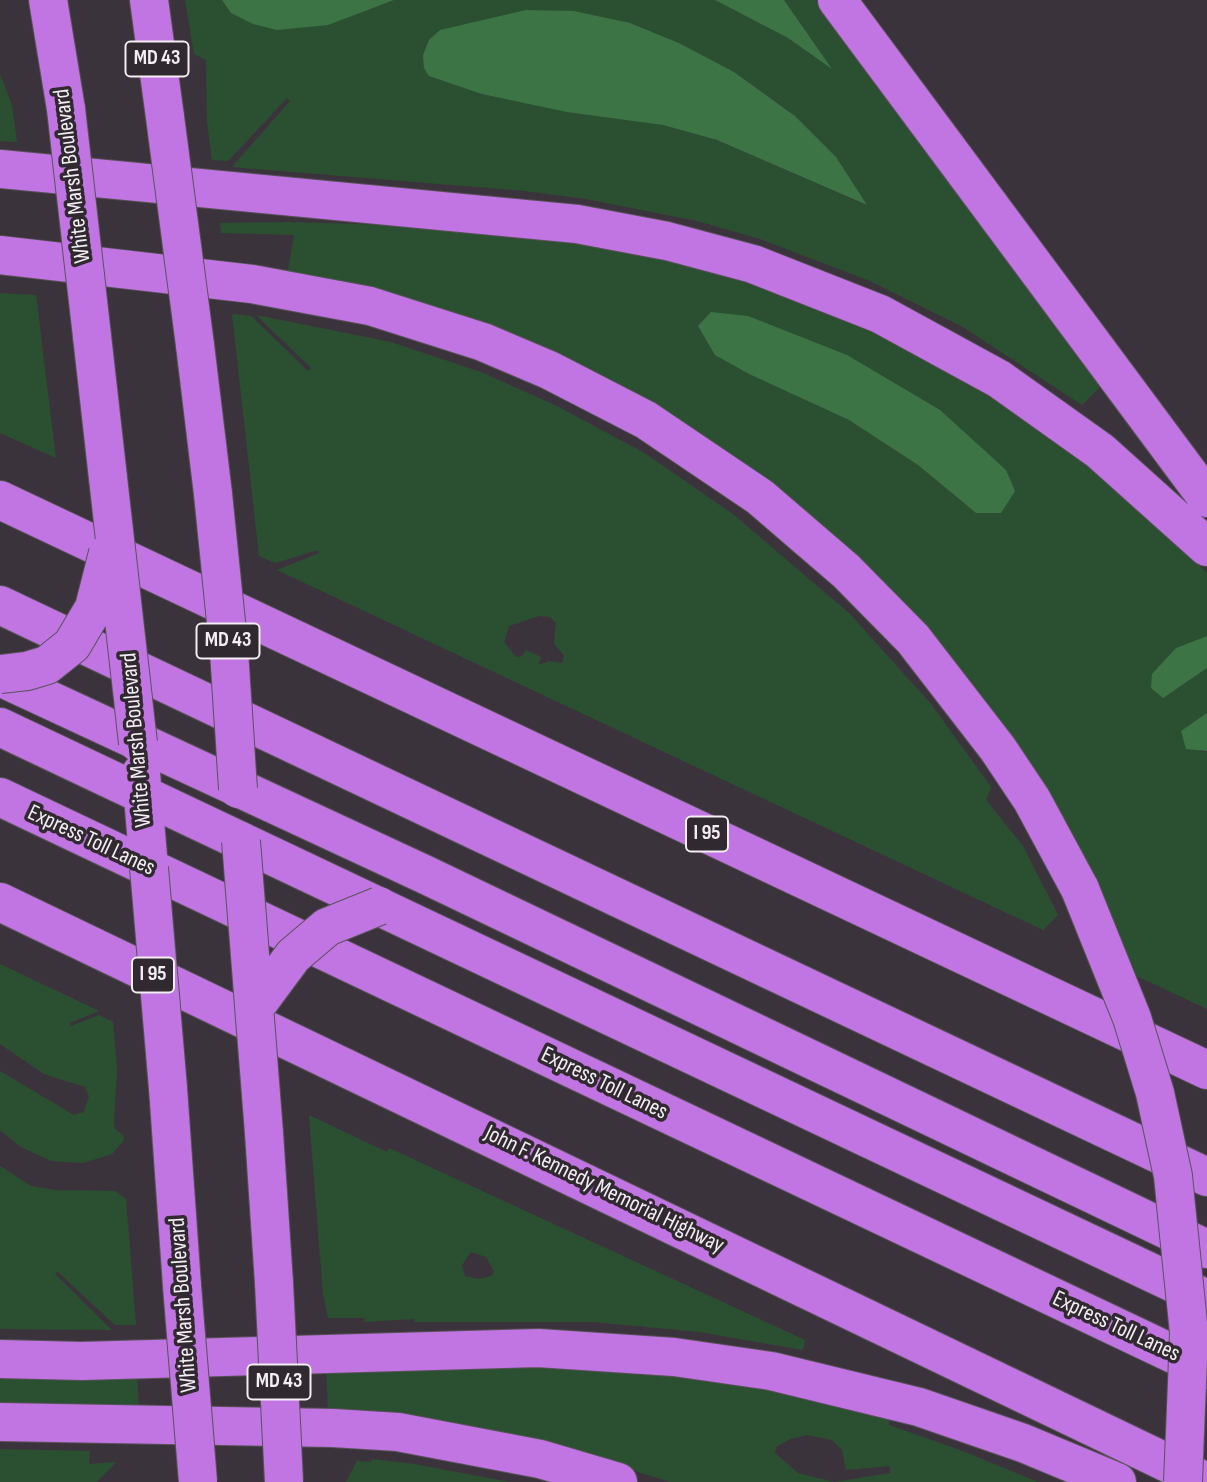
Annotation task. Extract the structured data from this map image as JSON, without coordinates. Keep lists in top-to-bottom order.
{
  "streets": {
    "highway": [
      "MD 43",
      "White Marsh Boulevard",
      "I 95",
      "Express Toll Lanes",
      "John F. Kennedy Memorial Highway"
    ]
  }
}
